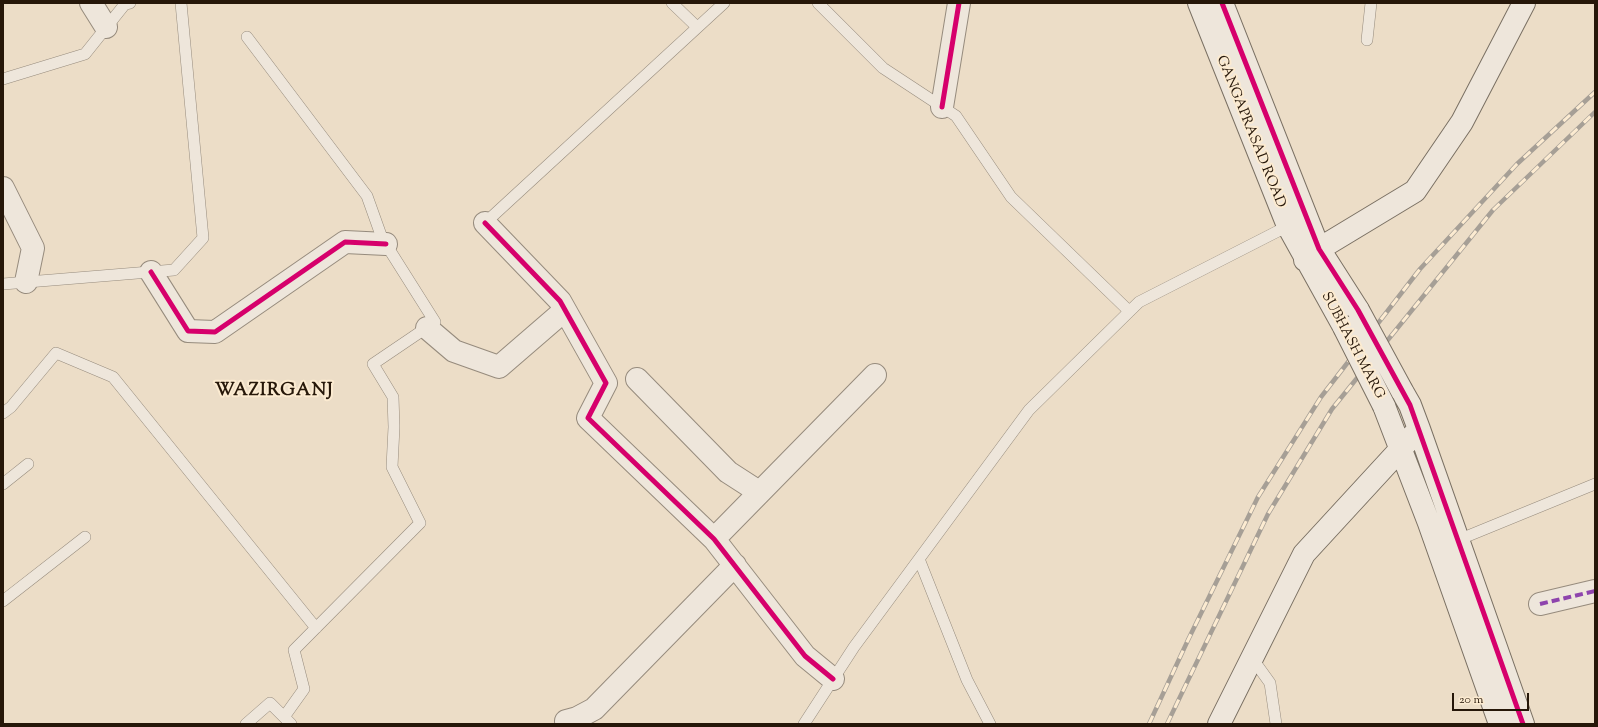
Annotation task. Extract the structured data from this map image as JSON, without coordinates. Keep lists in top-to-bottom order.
{
  "streets": {
    "street": ["GANGAPRASAD ROAD", "SUBHASH MARG"]
  },
  "crossings": [
    ["GANGAPRASAD ROAD", "SUBHASH MARG"]
  ],
  "districts": ["WAZIRGANJ"],
  "scale_bar": "20 m"
}
